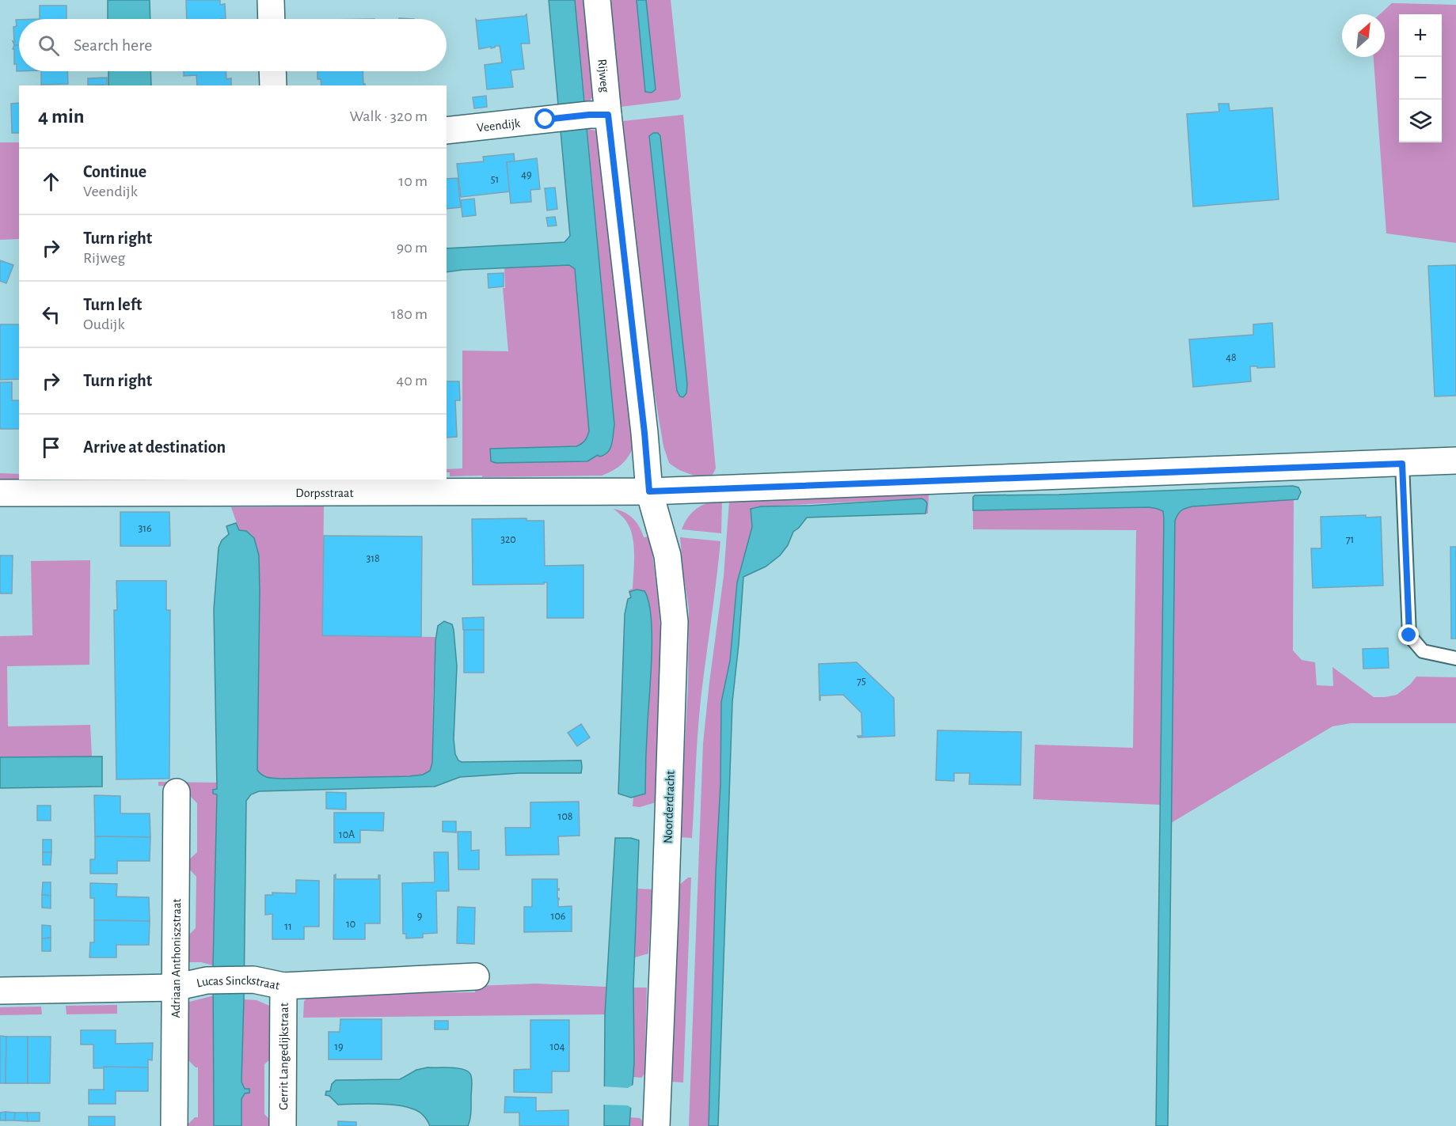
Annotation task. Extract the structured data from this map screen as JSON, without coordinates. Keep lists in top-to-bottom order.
{
  "streets": {
    "street": [
      "Rijweg",
      "Veendijk",
      "Dorpsstraat",
      "Noorderdracht",
      "Adriaan Anthoniszstraat",
      "Lucas Sinckstraat",
      "Gerrit Langedijkstraat"
    ]
  },
  "crossings": [
    ["Rijweg", "Veendijk"],
    ["Rijweg", "Dorpsstraat"],
    ["Rijweg", "Noorderdracht"],
    ["Dorpsstraat", "Noorderdracht"],
    ["Adriaan Anthoniszstraat", "Lucas Sinckstraat"],
    ["Lucas Sinckstraat", "Gerrit Langedijkstraat"]
  ],
  "house_numbers": [
    "49",
    "51",
    "48",
    "316",
    "320",
    "71",
    "318",
    "75",
    "108",
    "10A",
    "9",
    "106",
    "10",
    "11",
    "19",
    "104"
  ],
  "north": "top right",
  "page": {
    "map_buttons": ["+", "−"],
    "search": "Search here",
    "heading": ["4 min", "Walk · 320 m"],
    "list": [
      ["Continue", "Veendijk", "10 m"],
      ["Turn right", "Rijweg", "90 m"],
      ["Turn left", "Oudijk", "180 m"],
      ["Turn right", "40 m"],
      "Arrive at destination"
    ]
  }
}
